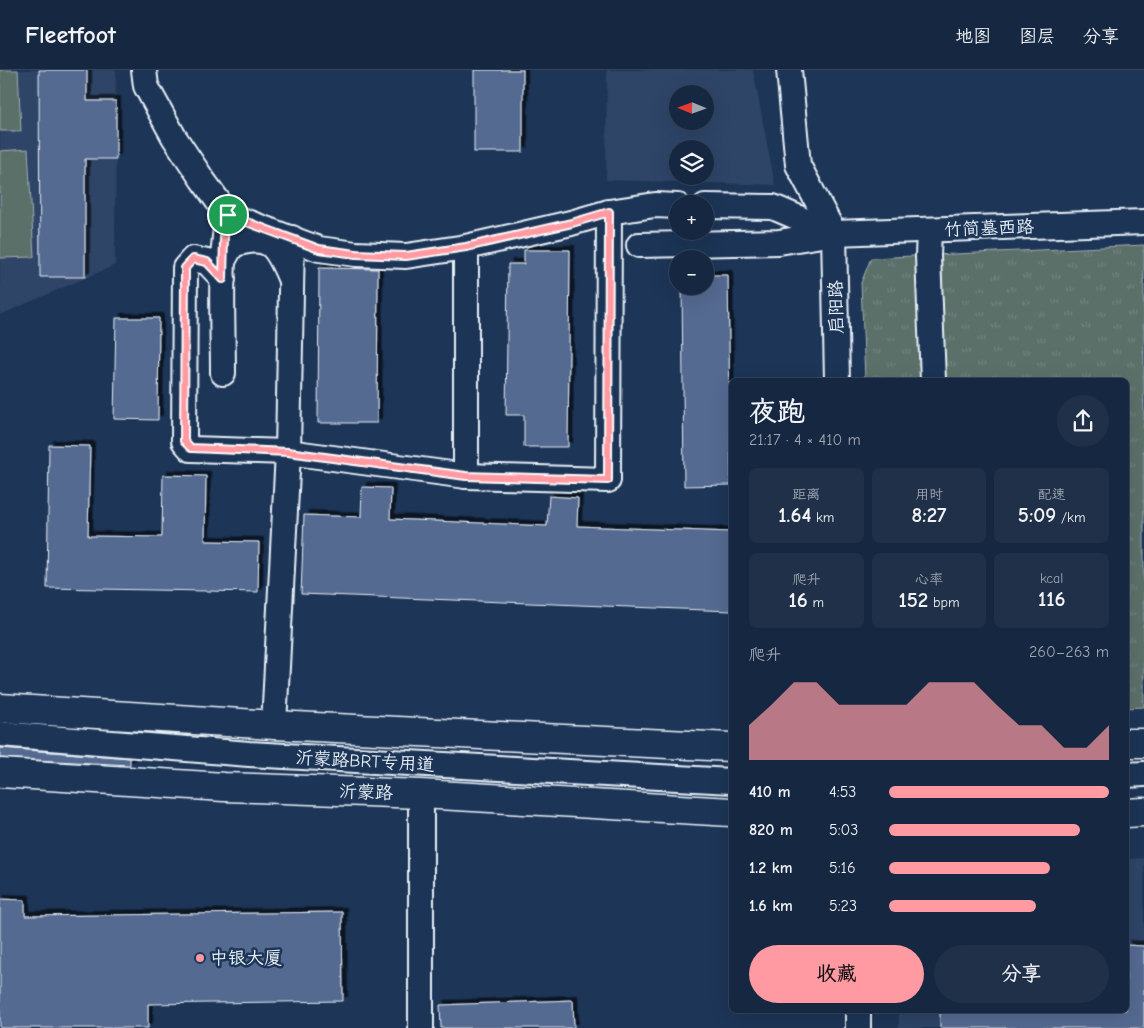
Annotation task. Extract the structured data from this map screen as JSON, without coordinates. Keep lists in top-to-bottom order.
{
  "streets": {
    "main road": ["沂蒙路"],
    "street": ["竹简墓西路", "启阳路", "沂蒙路BRT专用道"]
  },
  "crossings": [
    ["竹简墓西路", "启阳路"]
  ],
  "places": ["中银大厦"],
  "north": "left",
  "page": {
    "header": "Fleetfoot",
    "nav": ["地图", "图层", "分享"],
    "map_buttons": ["+", "−"],
    "heading": ["夜跑", "21:17 · 4 × 410 m"],
    "stats": [
      ["距离", "1.64 km"],
      ["用时", "8:27"],
      ["配速", "5:09 /km"],
      ["爬升", "16 m"],
      ["心率", "152 bpm"],
      ["kcal", "116"]
    ],
    "chart": ["爬升", "260–263 m"],
    "list": [
      {
        "name": "410 m",
        "note": "4:53"
      },
      {
        "name": "820 m",
        "note": "5:03"
      },
      {
        "name": "1.2 km",
        "note": "5:16"
      },
      {
        "name": "1.6 km",
        "note": "5:23"
      }
    ],
    "buttons": ["收藏", "分享"]
  }
}
